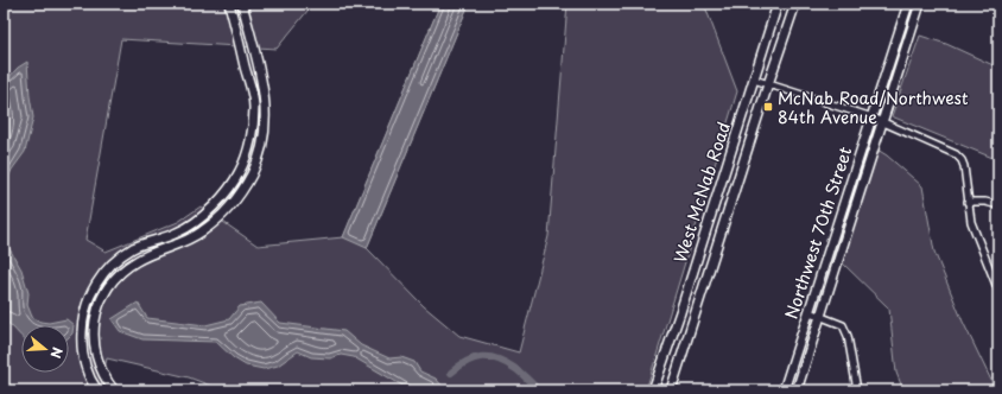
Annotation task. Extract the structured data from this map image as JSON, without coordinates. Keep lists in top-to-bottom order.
{
  "streets": {
    "street": ["West McNab Road", "Northwest 70th Street"]
  },
  "places": {
    "transit": ["McNab Road/Northwest 84th Avenue"]
  },
  "north": "right"
}
